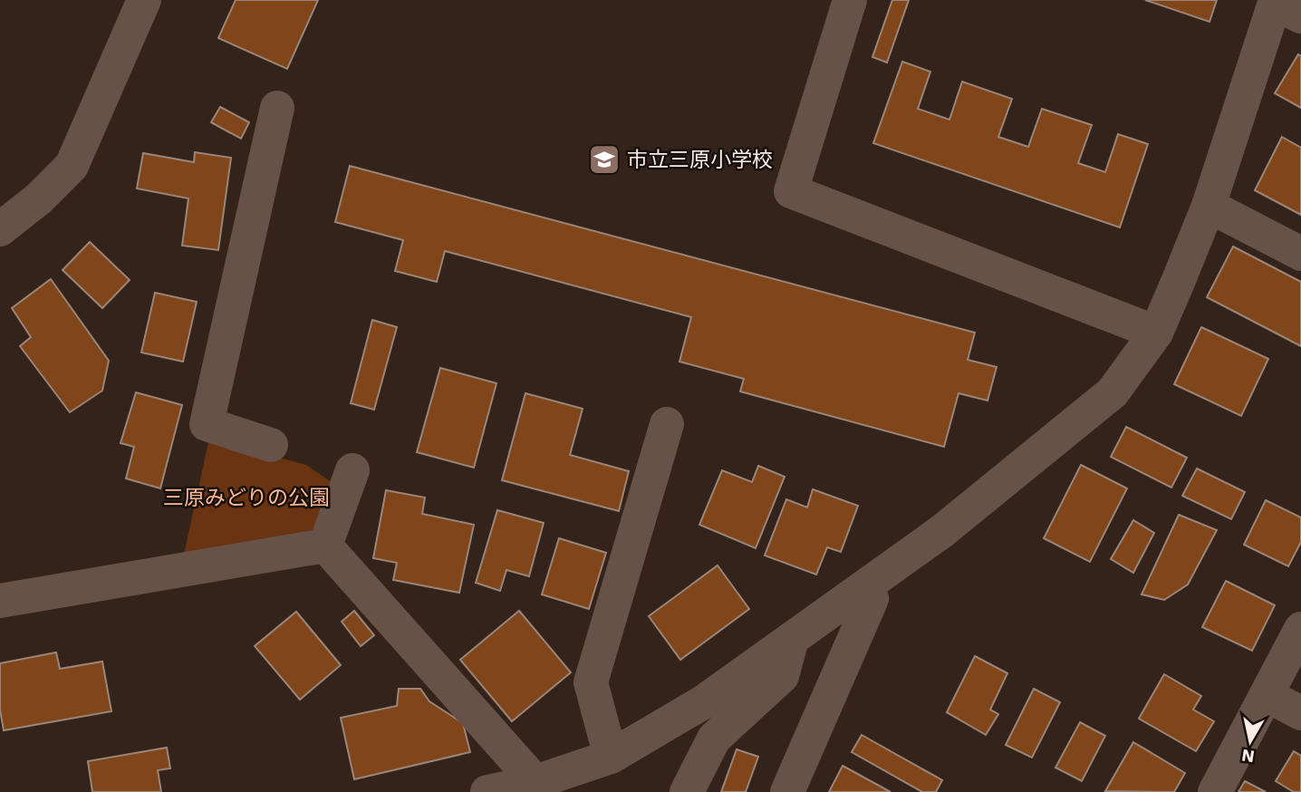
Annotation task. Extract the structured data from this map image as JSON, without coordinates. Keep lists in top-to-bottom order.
{
  "parks": ["三原みどりの公園"],
  "places": {
    "school or university": ["市立三原小学校"]
  },
  "north": "bottom"
}
